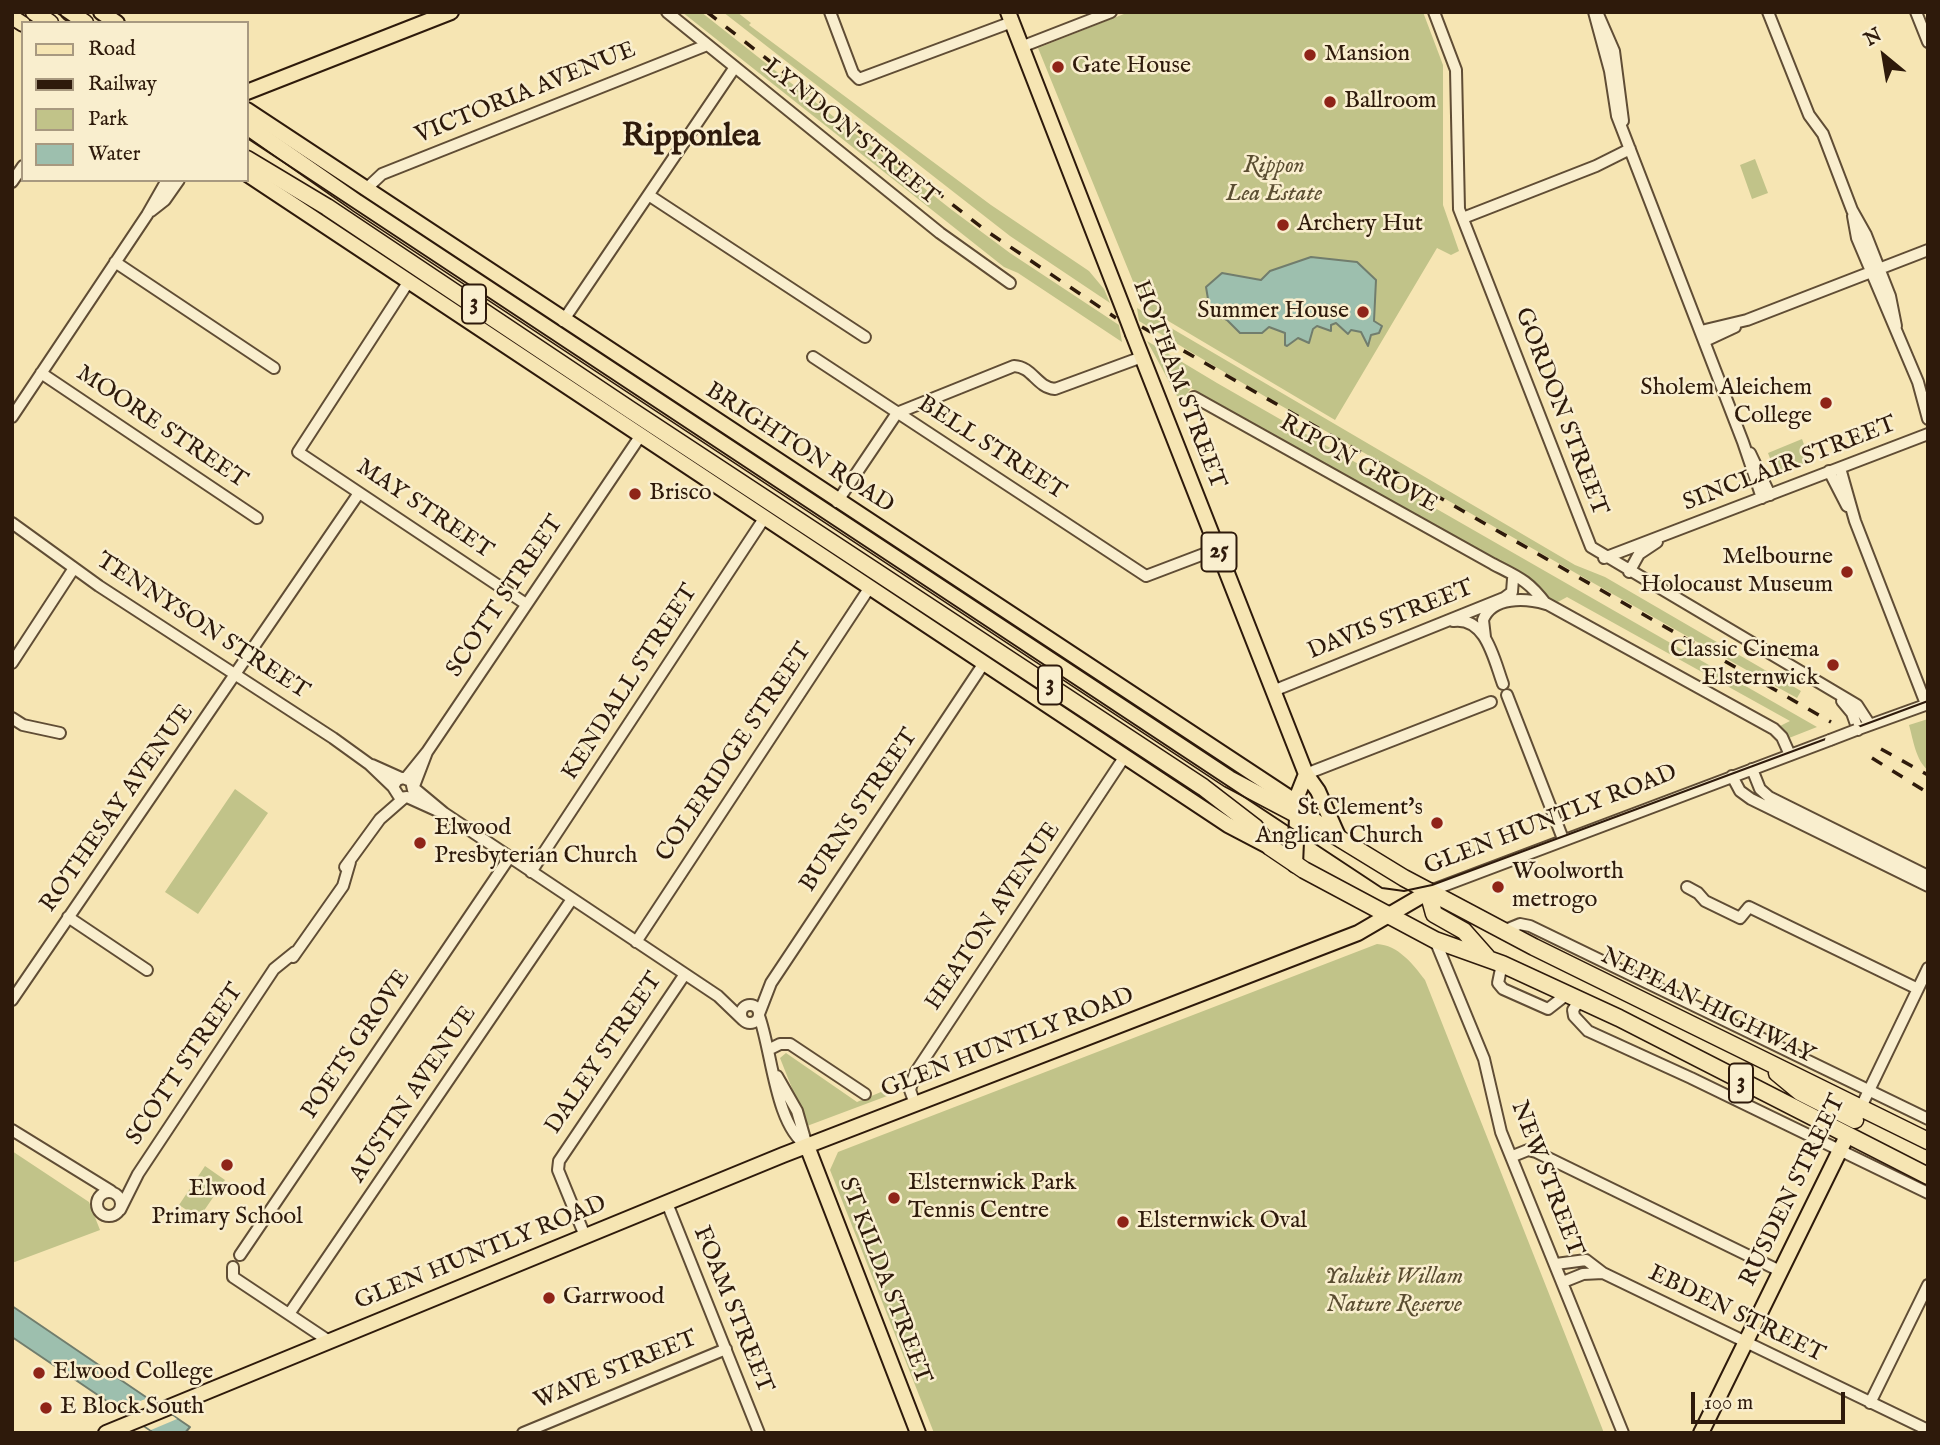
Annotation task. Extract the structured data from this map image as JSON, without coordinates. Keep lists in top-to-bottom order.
{
  "streets": {
    "highway": [
      "3",
      "BRIGHTON ROAD",
      "NEPEAN HIGHWAY",
      "RUSDEN STREET"
    ],
    "main road": [
      "HOTHAM STREET",
      "25",
      "GLEN HUNTLY ROAD",
      "ST KILDA STREET"
    ],
    "street": [
      "VICTORIA AVENUE",
      "LYNDON STREET",
      "GORDON STREET",
      "MOORE STREET",
      "BELL STREET",
      "RIPON GROVE",
      "SINCLAIR STREET",
      "MAY STREET",
      "SCOTT STREET",
      "DAVIS STREET",
      "TENNYSON STREET",
      "KENDALL STREET",
      "COLERIDGE STREET",
      "ROTHESAY AVENUE",
      "BURNS STREET",
      "HEATON AVENUE",
      "POETS GROVE",
      "DALEY STREET",
      "AUSTIN AVENUE",
      "NEW STREET",
      "FOAM STREET",
      "EBDEN STREET",
      "WAVE STREET"
    ]
  },
  "crossings": [
    ["VICTORIA AVENUE", "LYNDON STREET"],
    ["VICTORIA AVENUE", "BRIGHTON ROAD"],
    ["3", "GLEN HUNTLY ROAD"],
    ["3", "NEPEAN HIGHWAY"],
    ["HOTHAM STREET", "BRIGHTON ROAD"],
    ["HOTHAM STREET", "BELL STREET"],
    ["HOTHAM STREET", "DAVIS STREET"],
    ["GORDON STREET", "SINCLAIR STREET"],
    ["GORDON STREET", "GLEN HUNTLY ROAD"],
    ["BRIGHTON ROAD", "GLEN HUNTLY ROAD"],
    ["BRIGHTON ROAD", "NEPEAN HIGHWAY"],
    ["RIPON GROVE", "DAVIS STREET"],
    ["RIPON GROVE", "GLEN HUNTLY ROAD"],
    ["MAY STREET", "SCOTT STREET"],
    ["MAY STREET", "ROTHESAY AVENUE"],
    ["TENNYSON STREET", "ROTHESAY AVENUE"],
    ["GLEN HUNTLY ROAD", "HEATON AVENUE"],
    ["GLEN HUNTLY ROAD", "NEPEAN HIGHWAY"],
    ["GLEN HUNTLY ROAD", "DALEY STREET"],
    ["GLEN HUNTLY ROAD", "ST KILDA STREET"],
    ["GLEN HUNTLY ROAD", "FOAM STREET"],
    ["NEPEAN HIGHWAY", "NEW STREET"],
    ["NEPEAN HIGHWAY", "RUSDEN STREET"],
    ["NEW STREET", "EBDEN STREET"],
    ["RUSDEN STREET", "EBDEN STREET"],
    ["FOAM STREET", "WAVE STREET"]
  ],
  "districts": ["Ripponlea"],
  "parks": ["Rippon Lea Estate", "Yalukit Willam Nature Reserve"],
  "places": [
    "Mansion",
    "Gate House",
    "Ballroom",
    "Archery Hut",
    "Summer House",
    "Sholem Aleichem College",
    "Brisco",
    "Melbourne Holocaust Museum",
    "Classic Cinema Elsternwick",
    "St Clement's Anglican Church",
    "Elwood Presbyterian Church",
    "Woolworth metrogo",
    "Elwood Primary School",
    "Elsternwick Park Tennis Centre",
    "Elsternwick Oval",
    "Garrwood",
    "Elwood College",
    "E Block South"
  ],
  "legend": [
    "Road",
    "Railway",
    "Park",
    "Water"
  ],
  "scale_bar": "100 m",
  "north": "top left"
}
